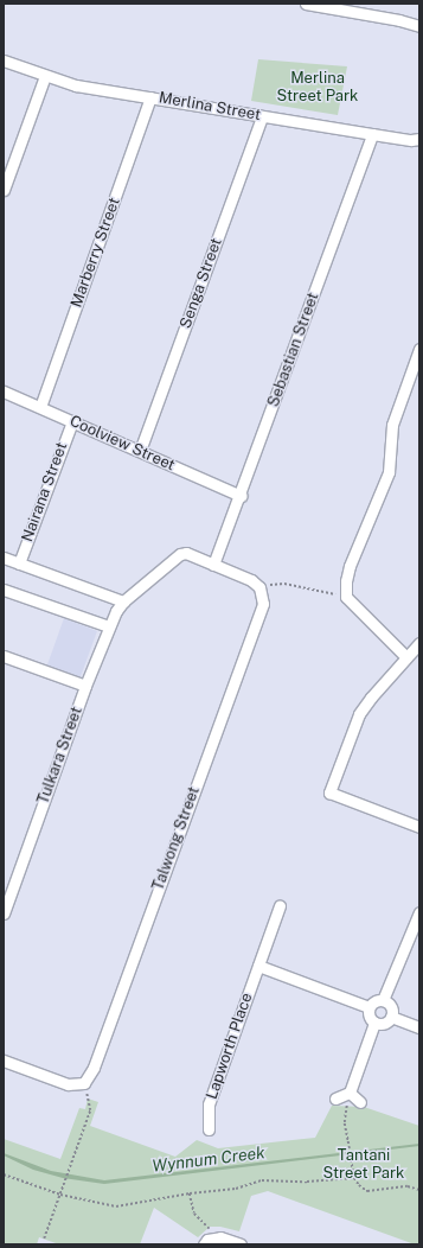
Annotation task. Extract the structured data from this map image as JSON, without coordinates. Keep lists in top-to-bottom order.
{
  "streets": {
    "street": [
      "Merlina Street",
      "Marberry Street",
      "Senga Street",
      "Sebastian Street",
      "Coolview Street",
      "Nairana Street",
      "Tulkara Street",
      "Talwong Street",
      "Lapworth Place"
    ]
  },
  "crossings": [
    ["Merlina Street", "Marberry Street"],
    ["Merlina Street", "Senga Street"],
    ["Merlina Street", "Sebastian Street"],
    ["Marberry Street", "Coolview Street"],
    ["Senga Street", "Coolview Street"],
    ["Sebastian Street", "Coolview Street"],
    ["Sebastian Street", "Tulkara Street"],
    ["Coolview Street", "Nairana Street"]
  ],
  "water": ["Wynnum Creek"],
  "parks": ["Merlina Street Park", "Tantani Street Park"]
}
